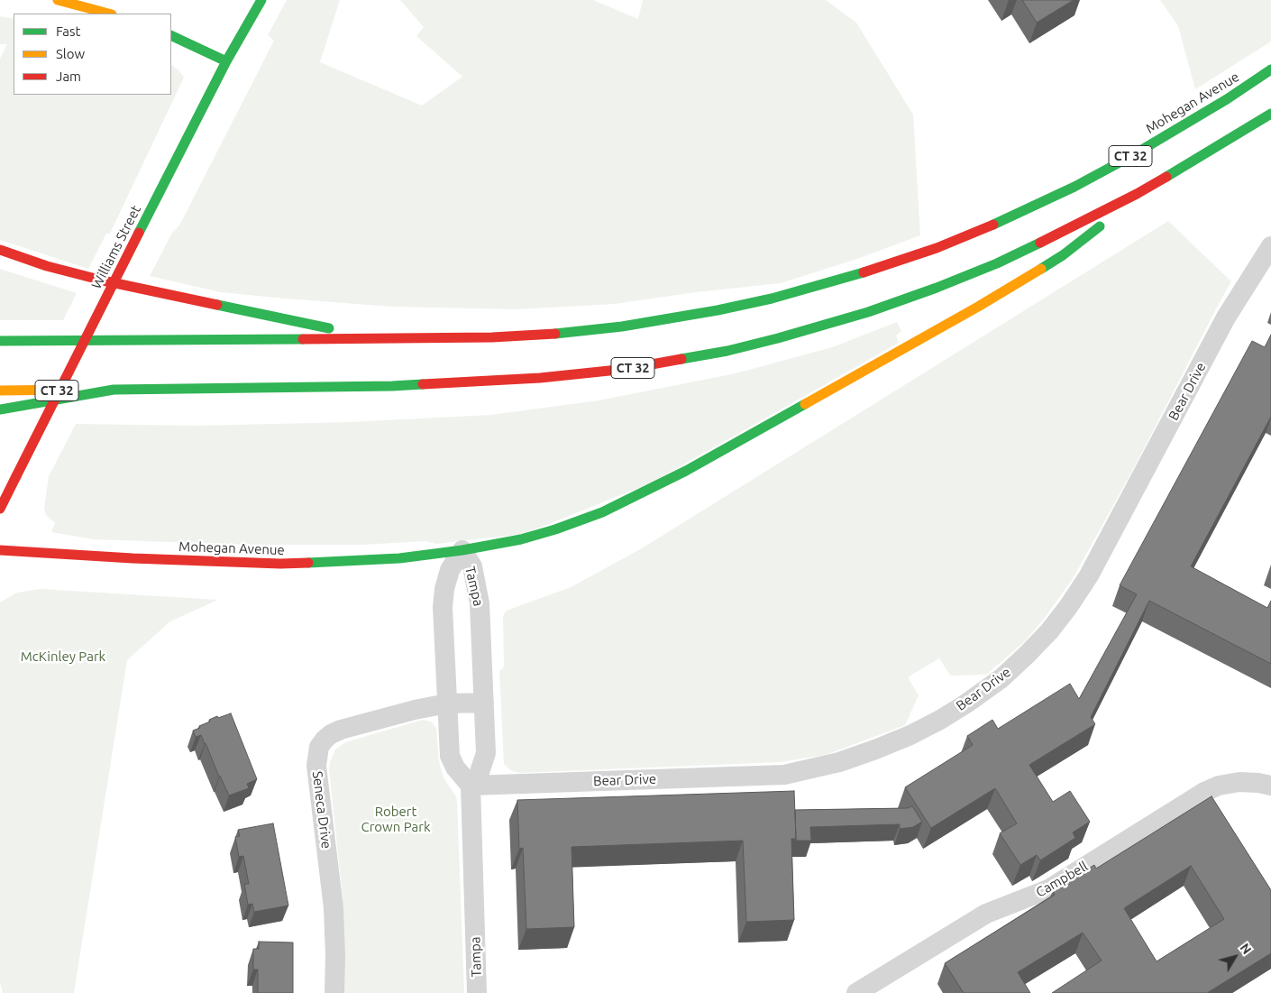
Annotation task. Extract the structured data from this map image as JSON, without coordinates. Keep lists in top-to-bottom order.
{
  "streets": {
    "main road": ["Mohegan Avenue", "CT 32", "Williams Street"],
    "street": [
      "Bear Drive",
      "Tampa",
      "Seneca Drive",
      "Campbell"
    ]
  },
  "crossings": [
    ["Mohegan Avenue", "CT 32"],
    ["Mohegan Avenue", "Tampa"],
    ["Bear Drive", "Tampa"],
    ["Tampa", "Seneca Drive"]
  ],
  "parks": ["McKinley Park", "Robert Crown Park"],
  "legend": ["Fast", "Slow", "Jam"],
  "north": "top right"
}
